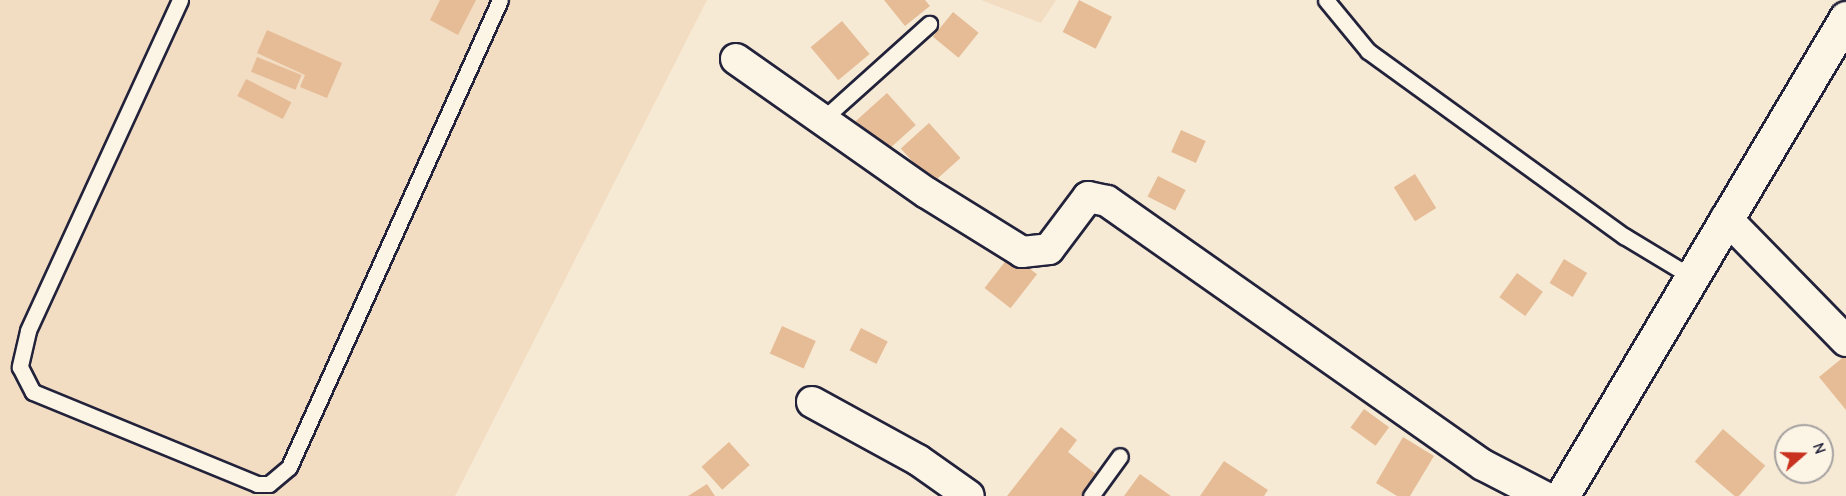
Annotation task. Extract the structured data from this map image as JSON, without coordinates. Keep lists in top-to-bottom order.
{
  "north": "right"
}
